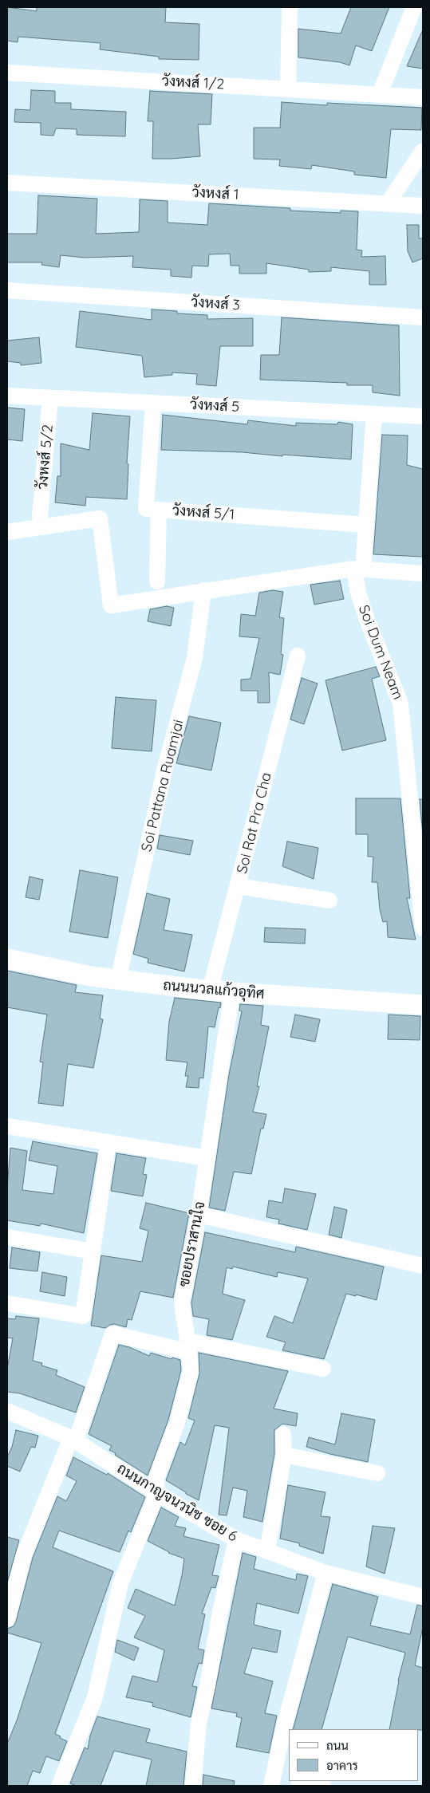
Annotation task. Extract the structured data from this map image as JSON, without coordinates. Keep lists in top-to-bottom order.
{
  "streets": {
    "street": [
      "วังหงส์ 1/2",
      "วังหงส์ 1",
      "วังหงส์ 3",
      "วังหงส์ 5",
      "วังหงส์ 5/2",
      "วังหงส์ 5/1",
      "Soi Dum Neam",
      "Soi Pattana Ruamjai",
      "Soi Rat Pra Cha",
      "ถนนนวลแก้วอุทิศ",
      "ซอยปราสานใจ",
      "ถนนกาญจนวนิช ซอย 6"
    ]
  },
  "crossings": [
    ["วังหงส์ 5", "วังหงส์ 5/2"],
    ["วังหงส์ 5", "วังหงส์ 5/1"],
    ["Soi Pattana Ruamjai", "ถนนนวลแก้วอุทิศ"],
    ["Soi Rat Pra Cha", "ถนนนวลแก้วอุทิศ"],
    ["ถนนนวลแก้วอุทิศ", "ซอยปราสานใจ"],
    ["ซอยปราสานใจ", "ถนนกาญจนวนิช ซอย 6"]
  ],
  "legend": ["ถนน", "อาคาร"]
}
